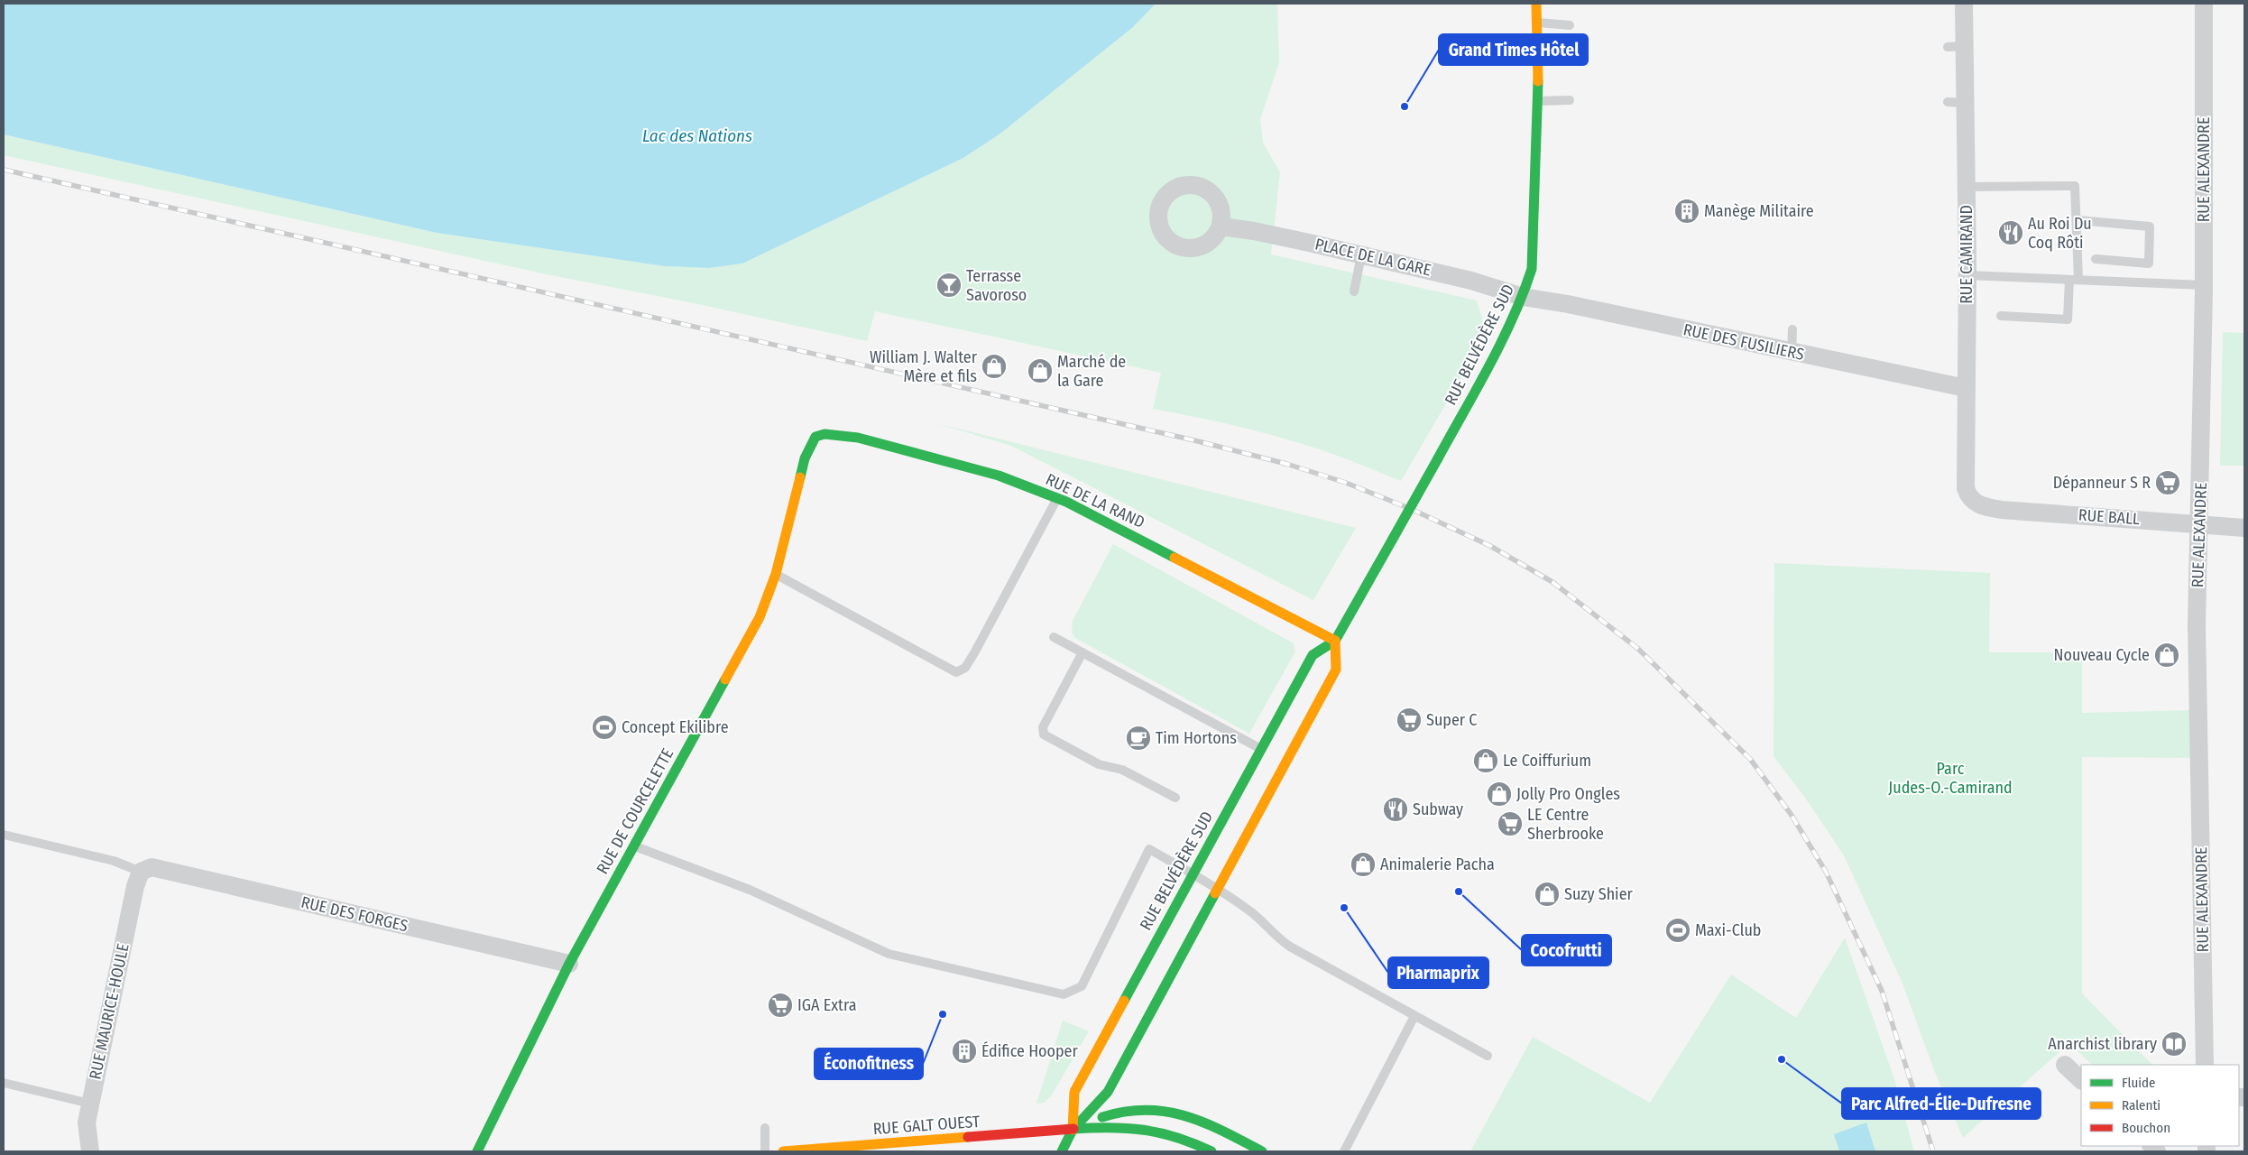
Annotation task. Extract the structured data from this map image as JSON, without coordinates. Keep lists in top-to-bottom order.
{
  "streets": {
    "main road": [
      "RUE BELVÉDÈRE SUD",
      "RUE DE LA RAND",
      "RUE DE COURCELETTE",
      "RUE GALT OUEST"
    ],
    "street": [
      "RUE ALEXANDRE",
      "RUE CAMIRAND",
      "PLACE DE LA GARE",
      "RUE DES FUSILIERS",
      "RUE BALL",
      "RUE DES FORGES",
      "RUE MAURICE-HOULE"
    ]
  },
  "crossings": [
    ["RUE ALEXANDRE", "RUE BALL"],
    ["RUE CAMIRAND", "RUE DES FUSILIERS"],
    ["RUE CAMIRAND", "RUE BALL"],
    ["PLACE DE LA GARE", "RUE DES FUSILIERS"],
    ["PLACE DE LA GARE", "RUE BELVÉDÈRE SUD"],
    ["RUE DES FUSILIERS", "RUE BELVÉDÈRE SUD"],
    ["RUE BELVÉDÈRE SUD", "RUE DE LA RAND"],
    ["RUE BELVÉDÈRE SUD", "RUE GALT OUEST"],
    ["RUE DE LA RAND", "RUE DE COURCELETTE"],
    ["RUE DE COURCELETTE", "RUE DES FORGES"],
    ["RUE DES FORGES", "RUE MAURICE-HOULE"]
  ],
  "water": ["Lac des Nations"],
  "parks": ["Parc Judes-O.-Camirand"],
  "places": {
    "other": [
      "Grand Times Hôtel",
      "Cocofrutti",
      "Pharmaprix",
      "Éconofitness",
      "Parc Alfred-Élie-Dufresne"
    ],
    "building": ["Manège Militaire", "Édifice Hooper"],
    "restaurant": ["Au Roi Du Coq Rôti", "Subway"],
    "bar": ["Terrasse Savoroso"],
    "shop": [
      "William J. Walter Mère et fils",
      "Marché de la Gare",
      "Nouveau Cycle",
      "Le Coiffurium",
      "Jolly Pro Ongles",
      "Animalerie Pacha",
      "Suzy Shier"
    ],
    "supermarket": [
      "Dépanneur S R",
      "Super C",
      "LE Centre Sherbrooke",
      "IGA Extra"
    ],
    "sports": ["Concept Ekilibre", "Maxi-Club"],
    "cafe": ["Tim Hortons"],
    "library": ["Anarchist library"]
  },
  "legend": ["Fluide", "Ralenti", "Bouchon"]
}
